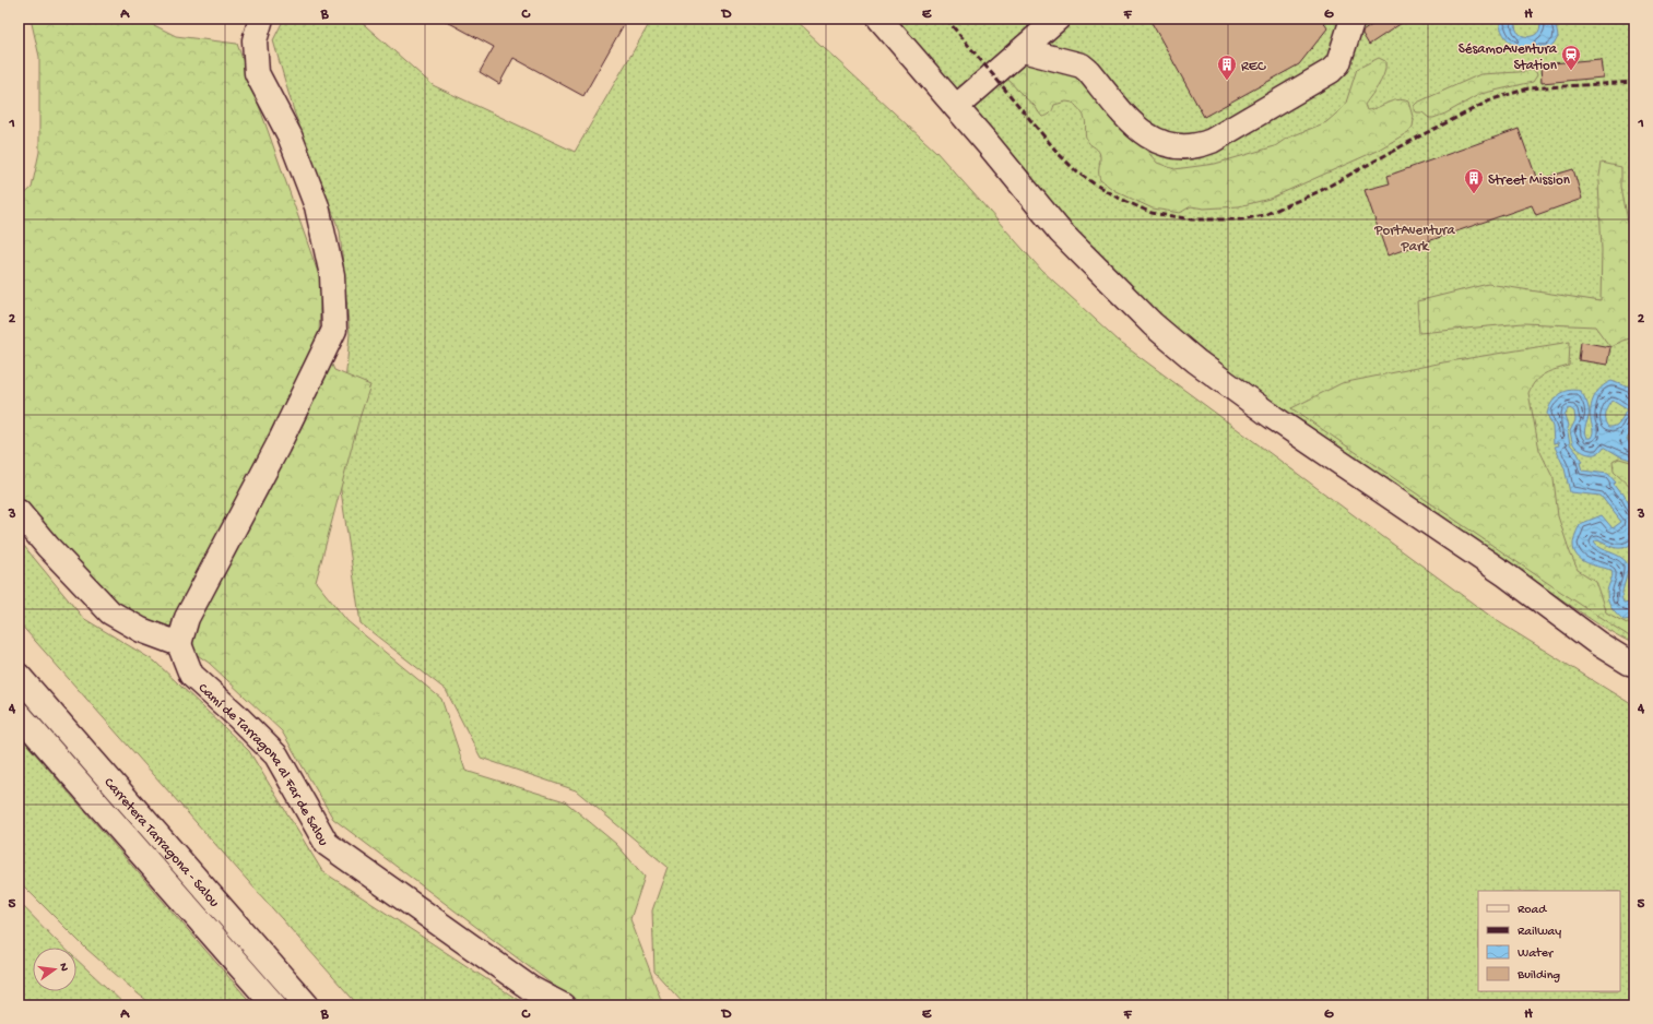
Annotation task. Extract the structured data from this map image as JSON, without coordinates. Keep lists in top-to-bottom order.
{
  "streets": {
    "main road": ["Camí de Tarragona al Far de Salou", "Carretera Tarragona - Salou"]
  },
  "parks": ["PortAventura Park"],
  "places": {
    "station": ["SésamoAventura Station"],
    "building": ["REC", "Street Mission"]
  },
  "legend": [
    "Road",
    "Railway",
    "Water",
    "Building"
  ],
  "north": "right",
  "grid": {
    "columns": [
      "A",
      "B",
      "C",
      "D",
      "E",
      "F",
      "G",
      "H"
    ],
    "rows": [
      "1",
      "2",
      "3",
      "4",
      "5"
    ]
  }
}
